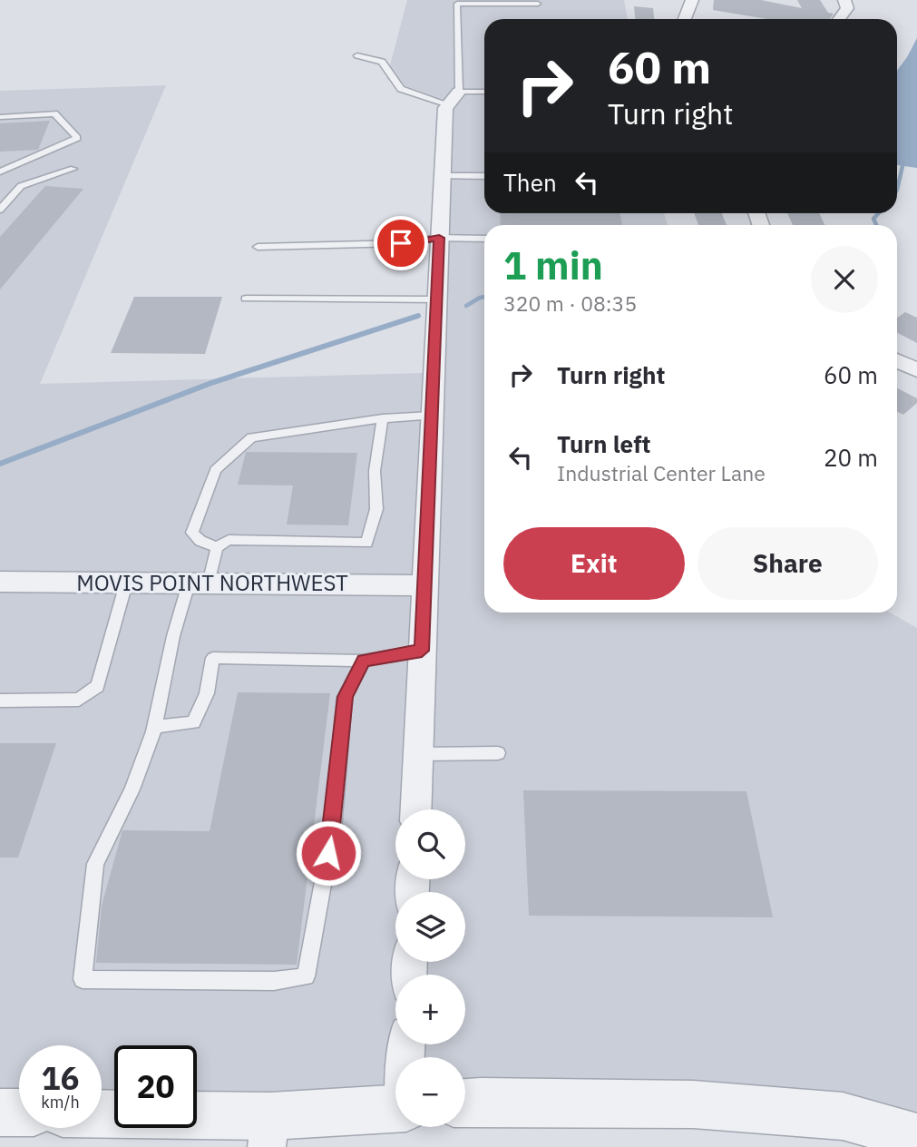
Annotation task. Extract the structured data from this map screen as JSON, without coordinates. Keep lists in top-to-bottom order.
{
  "streets": {
    "street": ["MOVIS POINT NORTHWEST"]
  },
  "page": {
    "turn": ["60 m", "Turn right"],
    "then": "Then",
    "heading": ["1 min", "320 m · 08:35"],
    "list": [
      {
        "name": "Turn right",
        "value": "60 m"
      },
      {
        "name": "Turn left",
        "note": "Industrial Center Lane",
        "value": "20 m"
      }
    ],
    "buttons": ["Exit", "Share"],
    "map_buttons": ["+", "−"],
    "speed": "16 km/h",
    "limit": "20"
  }
}
